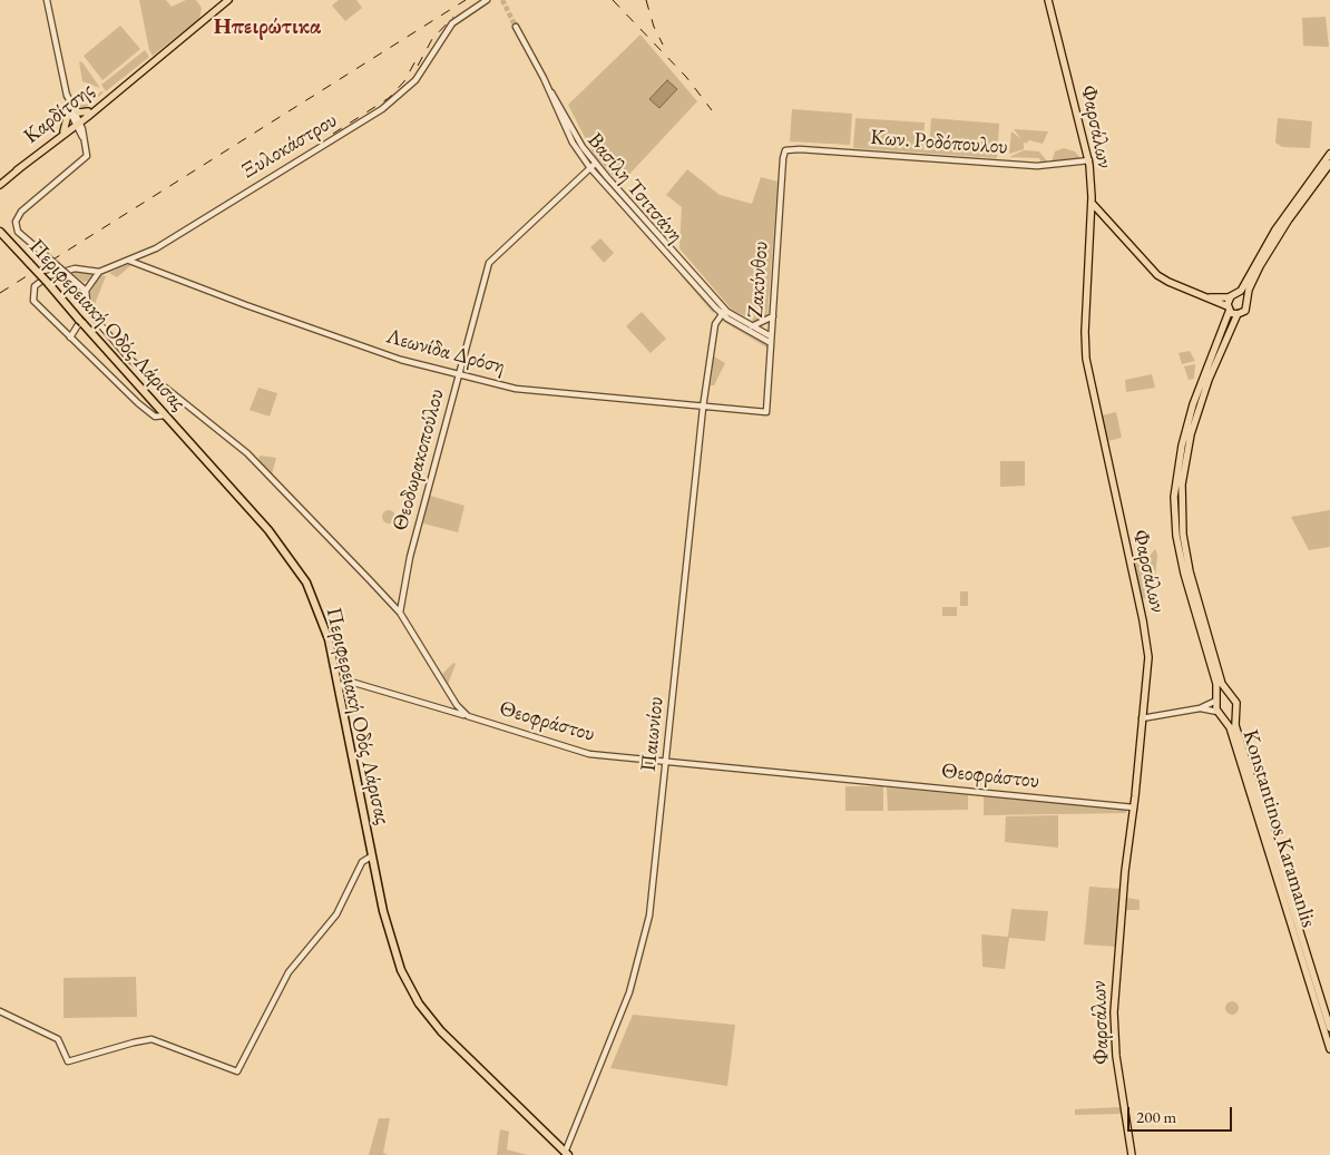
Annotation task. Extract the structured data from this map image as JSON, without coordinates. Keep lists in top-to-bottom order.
{
  "streets": {
    "highway": ["Περιφερειακή Οδός Λάρισας"],
    "main road": ["Καρδίτσης", "Φαρσάλων", "Κonstantinos Karamanlis"],
    "street": [
      "Κων. Ροδόπουλου",
      "Ξυλοκάστρου",
      "Βασίλη Τσιτσάνη",
      "Ζακύνθου",
      "Λεωνίδα Δρόση",
      "Θεοδωρακοπούλου",
      "Θεοφράστου",
      "Παιωνίου"
    ]
  },
  "crossings": [
    ["Φαρσάλων", "Κων. Ροδόπουλου"],
    ["Φαρσάλων", "Θεοφράστου"],
    ["Κων. Ροδόπουλου", "Ζακύνθου"],
    ["Ξυλοκάστρου", "Λεωνίδα Δρόση"],
    ["Βασίλη Τσιτσάνη", "Ζακύνθου"],
    ["Βασίλη Τσιτσάνη", "Θεοδωρακοπούλου"],
    ["Βασίλη Τσιτσάνη", "Παιωνίου"],
    ["Ζακύνθου", "Λεωνίδα Δρόση"],
    ["Περιφερειακή Οδός Λάρισας", "Παιωνίου"],
    ["Λεωνίδα Δρόση", "Θεοδωρακοπούλου"],
    ["Λεωνίδα Δρόση", "Παιωνίου"],
    ["Θεοδωρακοπούλου", "Θεοφράστου"],
    ["Θεοφράστου", "Παιωνίου"]
  ],
  "districts": ["Ηπειρώτικα"],
  "scale_bar": "200 m"
}
